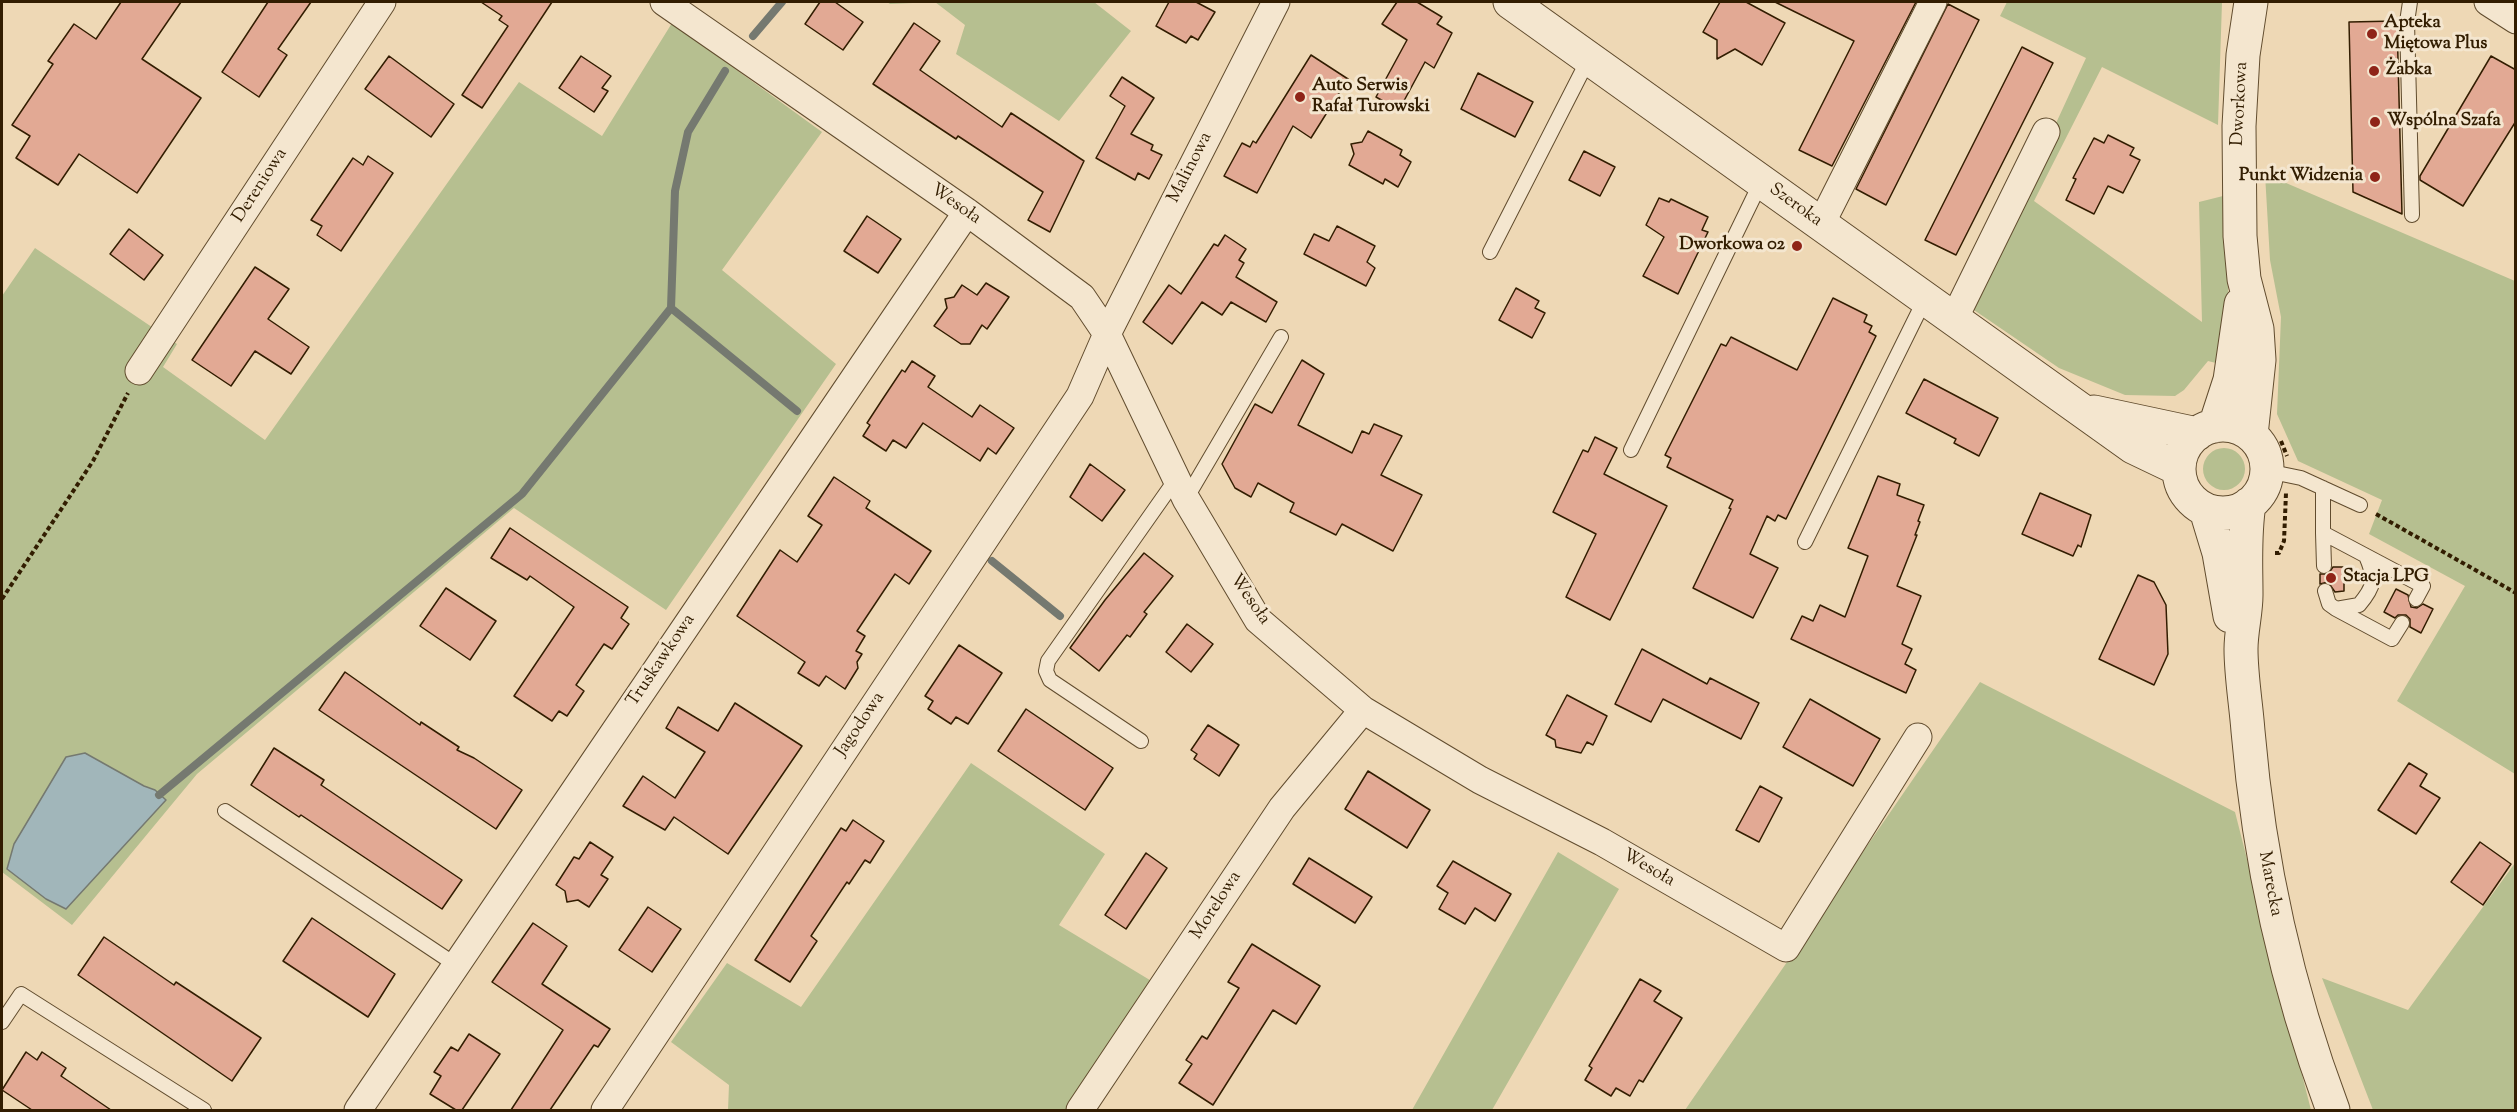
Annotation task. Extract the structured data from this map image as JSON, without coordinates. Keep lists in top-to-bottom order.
{
  "streets": {
    "street": [
      "Dworkowa",
      "Malinowa",
      "Dereniowa",
      "Wesoła",
      "Szeroka",
      "Truskawkowa",
      "Jagodowa",
      "Marecka",
      "Morelowa"
    ]
  },
  "crossings": [
    ["Dworkowa", "Szeroka"],
    ["Dworkowa", "Marecka"],
    ["Malinowa", "Wesoła"],
    ["Malinowa", "Jagodowa"],
    ["Wesoła", "Truskawkowa"],
    ["Wesoła", "Jagodowa"],
    ["Wesoła", "Morelowa"],
    ["Szeroka", "Marecka"]
  ],
  "places": [
    "Apteka Miętowa Plus",
    "Żabka",
    "Auto Serwis Rafał Turowski",
    "Wspólna Szafa",
    "Punkt Widzenia",
    "Dworkowa 02",
    "Stacja LPG"
  ]
}
